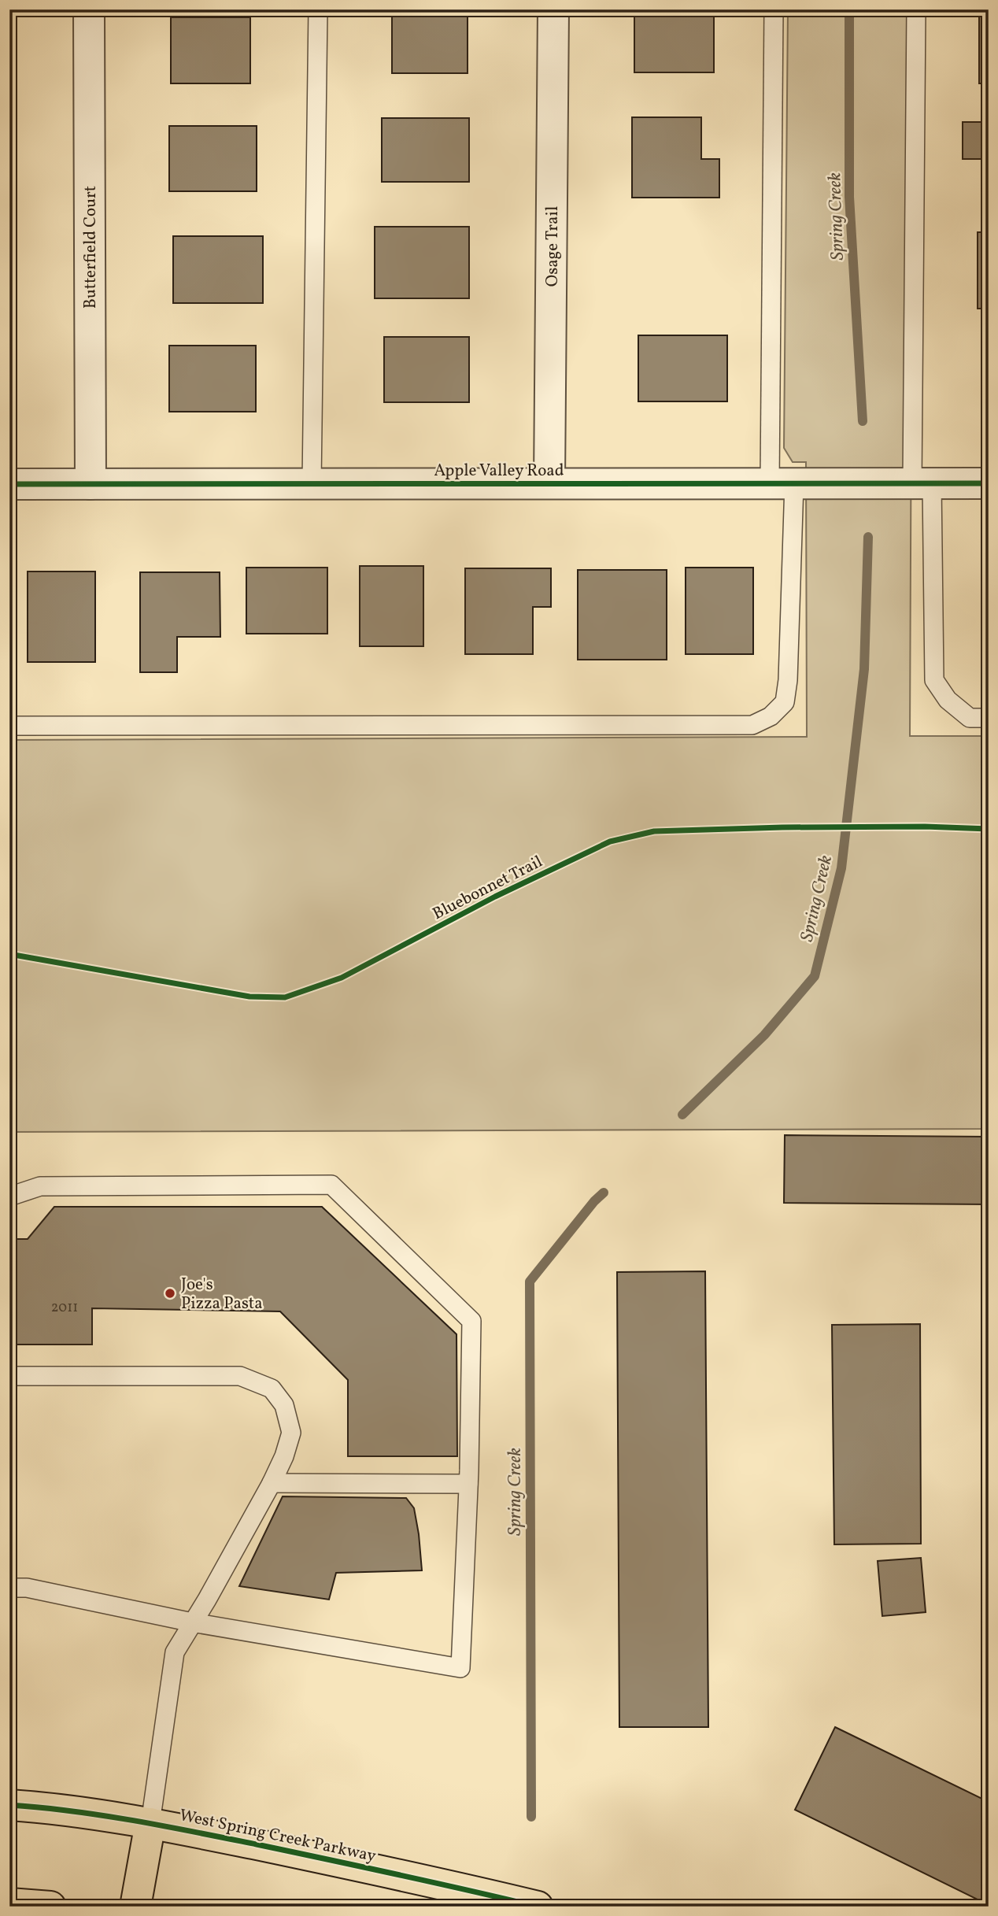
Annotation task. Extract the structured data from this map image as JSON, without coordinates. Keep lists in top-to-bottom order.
{
  "streets": {
    "main road": ["West Spring Creek Parkway"],
    "street": ["Osage Trail", "Butterfield Court", "Apple Valley Road"],
    "cycle path": ["Bluebonnet Trail"]
  },
  "crossings": [
    ["Osage Trail", "Apple Valley Road"],
    ["Butterfield Court", "Apple Valley Road"]
  ],
  "water": ["Spring Creek"],
  "places": ["Joe's Pizza Pasta"],
  "house_numbers": ["2011"]
}
